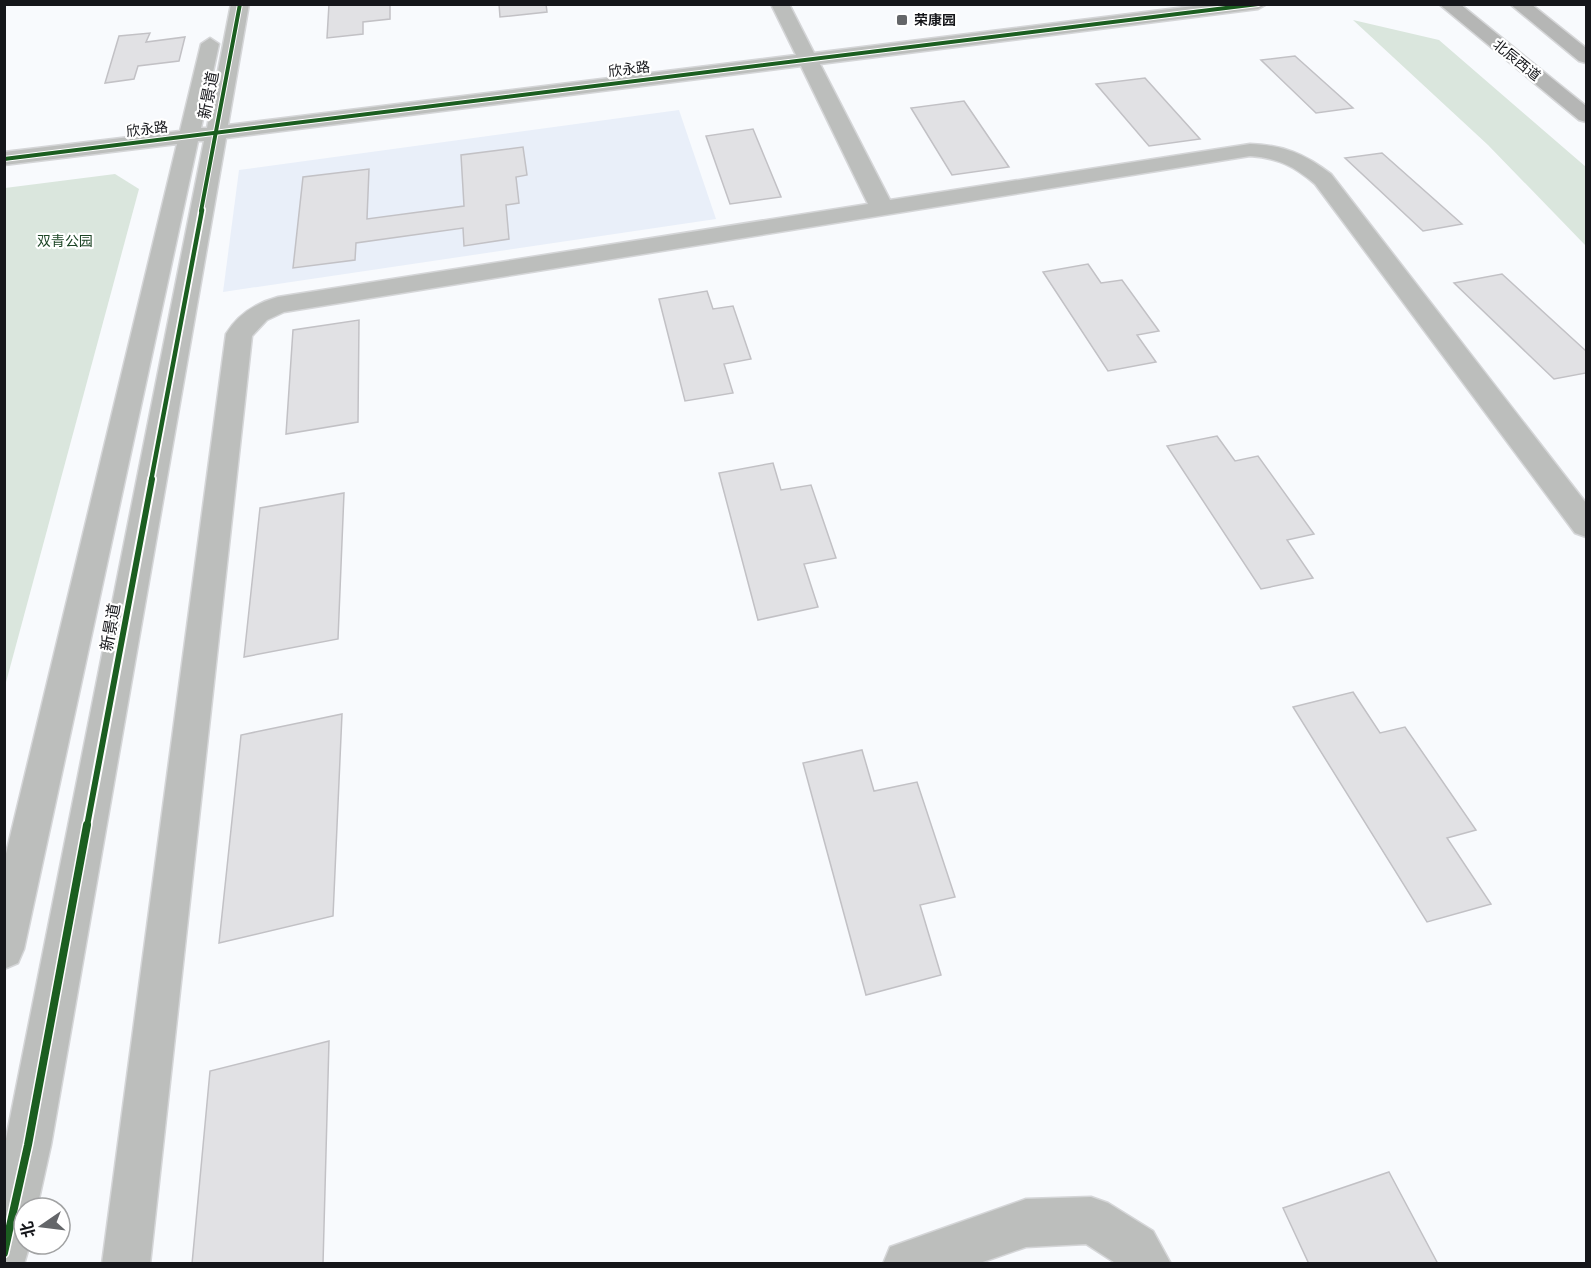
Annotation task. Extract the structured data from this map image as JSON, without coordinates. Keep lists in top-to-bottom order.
{
  "streets": {
    "main road": ["北辰西道"],
    "street": ["欣永路", "新景道"]
  },
  "crossings": [
    ["欣永路", "新景道"]
  ],
  "parks": ["双青公园"],
  "places": {
    "transit": ["荣康园"]
  },
  "north": "left"
}
